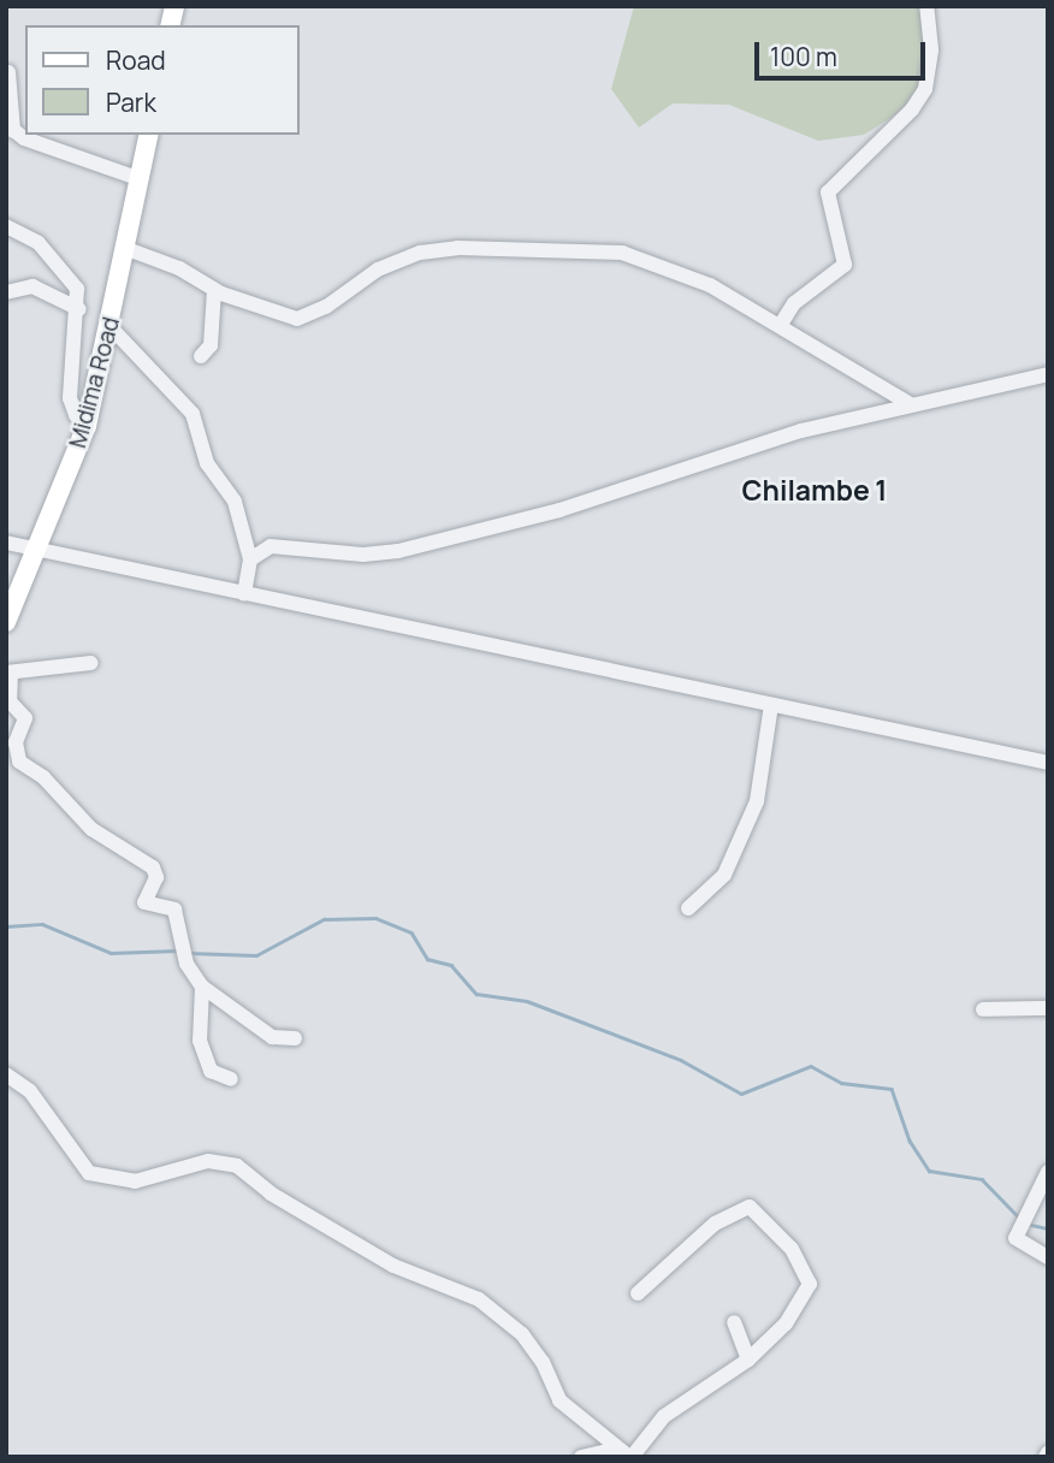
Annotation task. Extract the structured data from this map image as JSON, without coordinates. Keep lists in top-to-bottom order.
{
  "streets": {
    "main road": ["Midima Road"]
  },
  "districts": ["Chilambe 1"],
  "legend": ["Road", "Park"],
  "scale_bar": "100 m"
}
